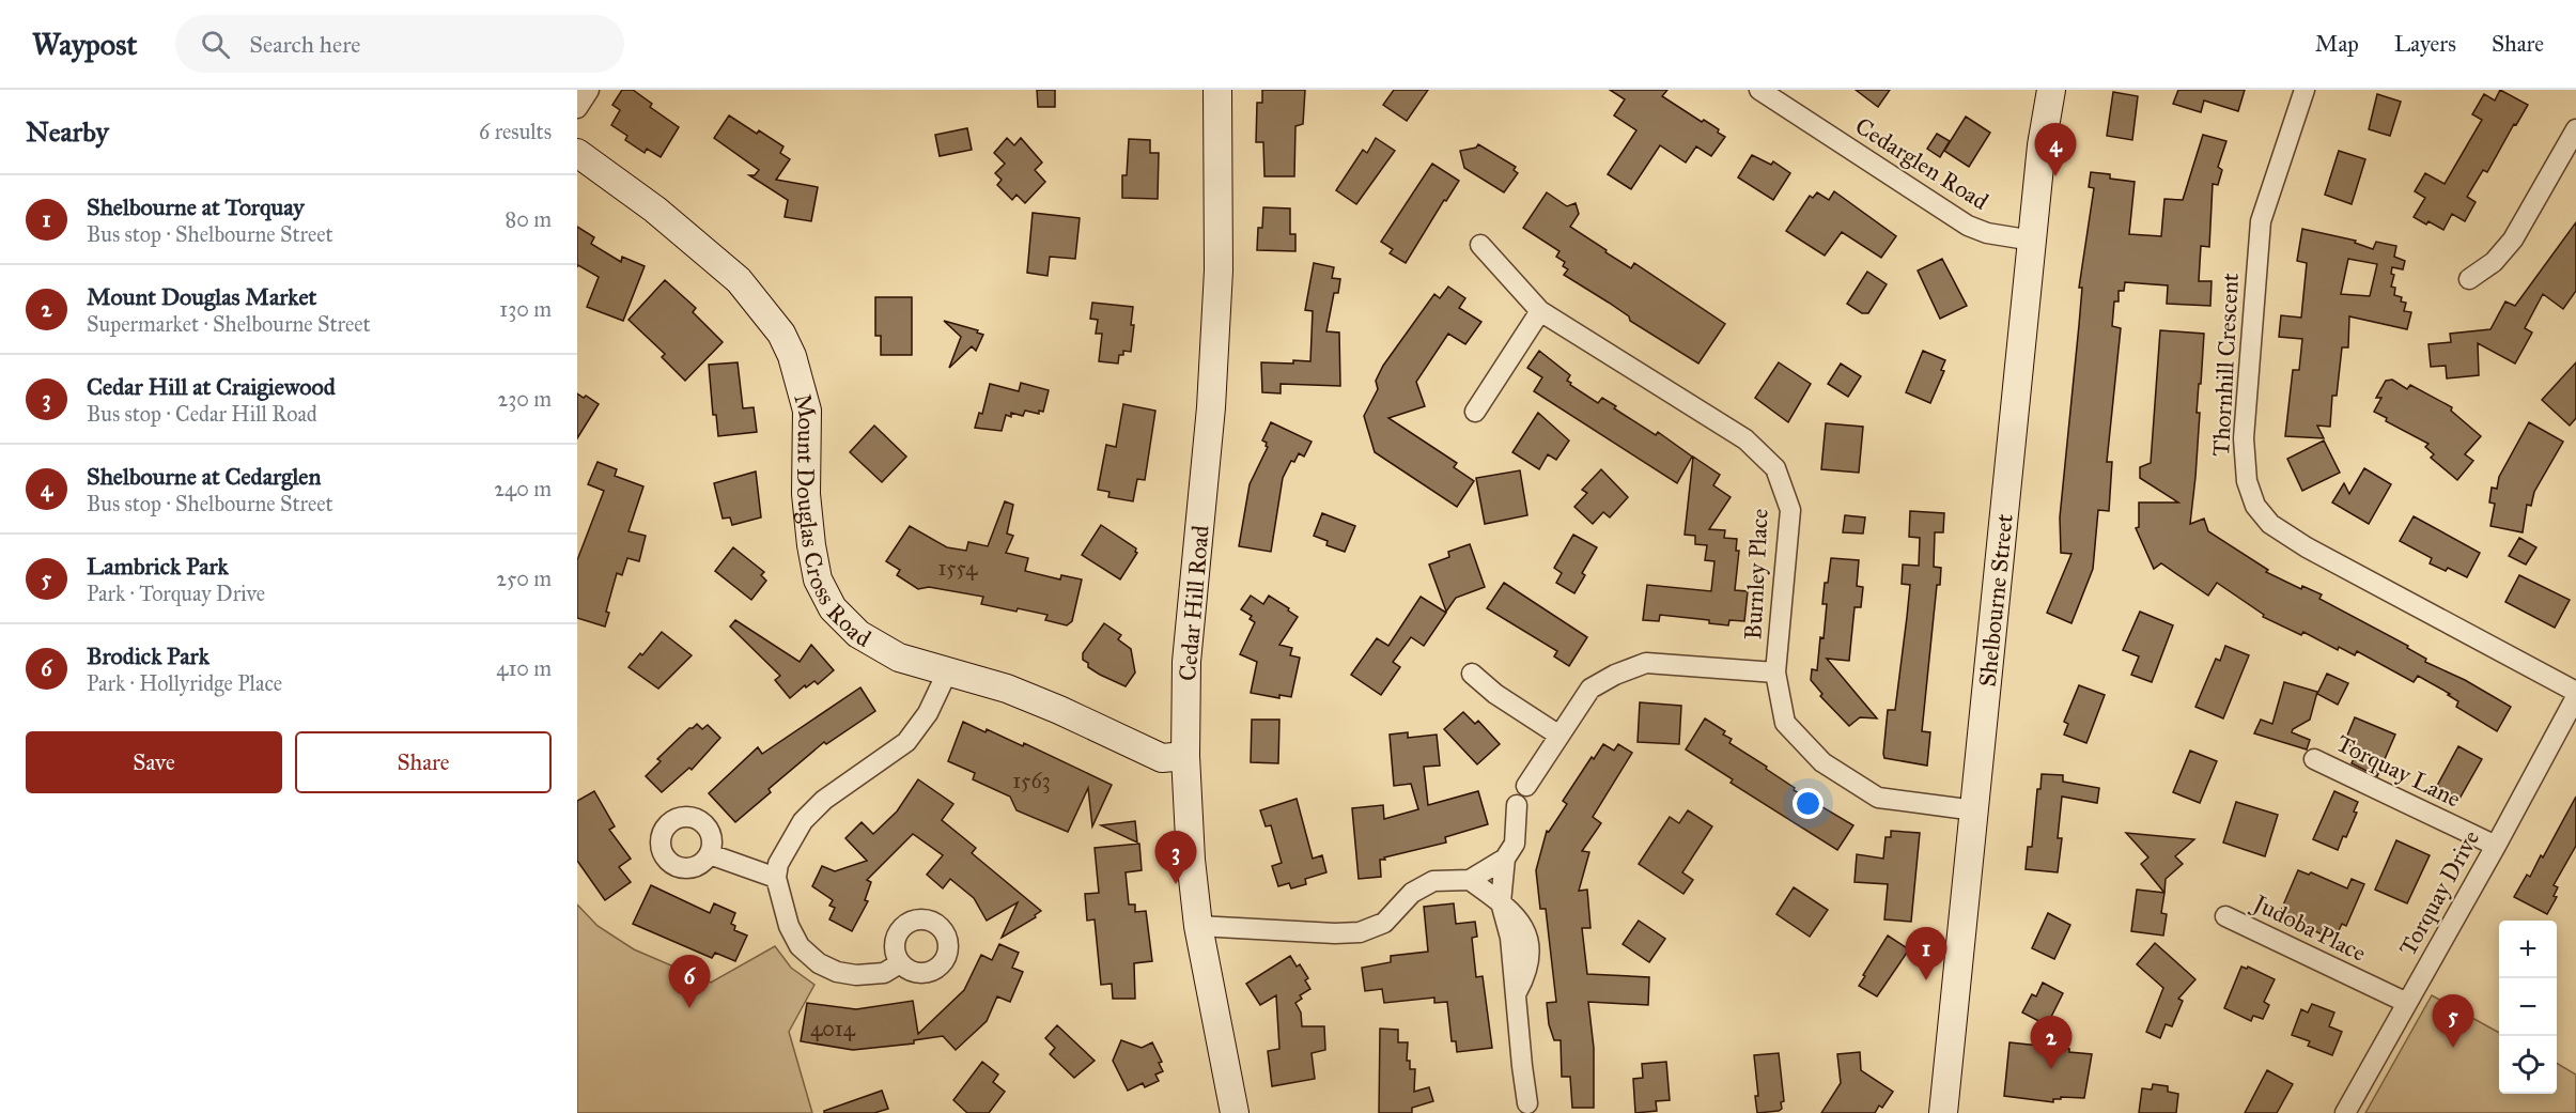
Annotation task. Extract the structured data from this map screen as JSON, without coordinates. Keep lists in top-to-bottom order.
{
  "streets": {
    "street": [
      "Cedarglen Road",
      "Thornhill Crescent",
      "Mount Douglas Cross Road",
      "Burnley Place",
      "Shelbourne Street",
      "Cedar Hill Road",
      "Torquay Lane",
      "Torquay Drive",
      "Judoba Place"
    ]
  },
  "crossings": [
    ["Cedarglen Road", "Shelbourne Street"],
    ["Mount Douglas Cross Road", "Cedar Hill Road"],
    ["Burnley Place", "Shelbourne Street"],
    ["Torquay Lane", "Torquay Drive"],
    ["Torquay Drive", "Judoba Place"]
  ],
  "house_numbers": ["1554", "1563", "4014"],
  "page": {
    "header": "Waypost",
    "search": "Search here",
    "nav": ["Map", "Layers", "Share"],
    "heading": ["Nearby", "6 results"],
    "pins": [
      "4",
      "3",
      "1",
      "6",
      "5",
      "2"
    ],
    "list": [
      {
        "mark": "1",
        "name": "Shelbourne at Torquay",
        "note": "Bus stop · Shelbourne Street",
        "value": "80 m"
      },
      {
        "mark": "2",
        "name": "Mount Douglas Market",
        "note": "Supermarket · Shelbourne Street",
        "value": "130 m"
      },
      {
        "mark": "3",
        "name": "Cedar Hill at Craigiewood",
        "note": "Bus stop · Cedar Hill Road",
        "value": "230 m"
      },
      {
        "mark": "4",
        "name": "Shelbourne at Cedarglen",
        "note": "Bus stop · Shelbourne Street",
        "value": "240 m"
      },
      {
        "mark": "5",
        "name": "Lambrick Park",
        "note": "Park · Torquay Drive",
        "value": "250 m"
      },
      {
        "mark": "6",
        "name": "Brodick Park",
        "note": "Park · Hollyridge Place",
        "value": "410 m"
      }
    ],
    "buttons": ["Save", "Share"],
    "map_buttons": ["+", "−"]
  }
}
